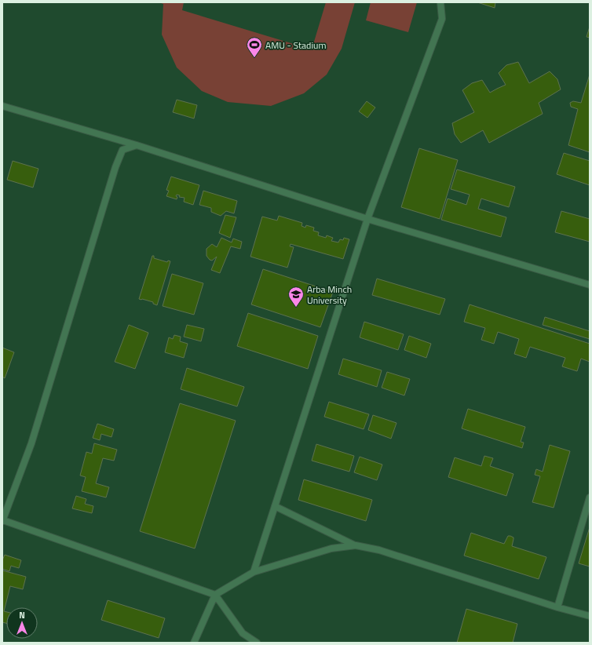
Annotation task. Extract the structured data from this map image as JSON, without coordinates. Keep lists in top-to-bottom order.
{
  "places": {
    "sports": ["AMU - Stadium"],
    "school or university": ["Arba Minch University"]
  },
  "north": "top"
}
